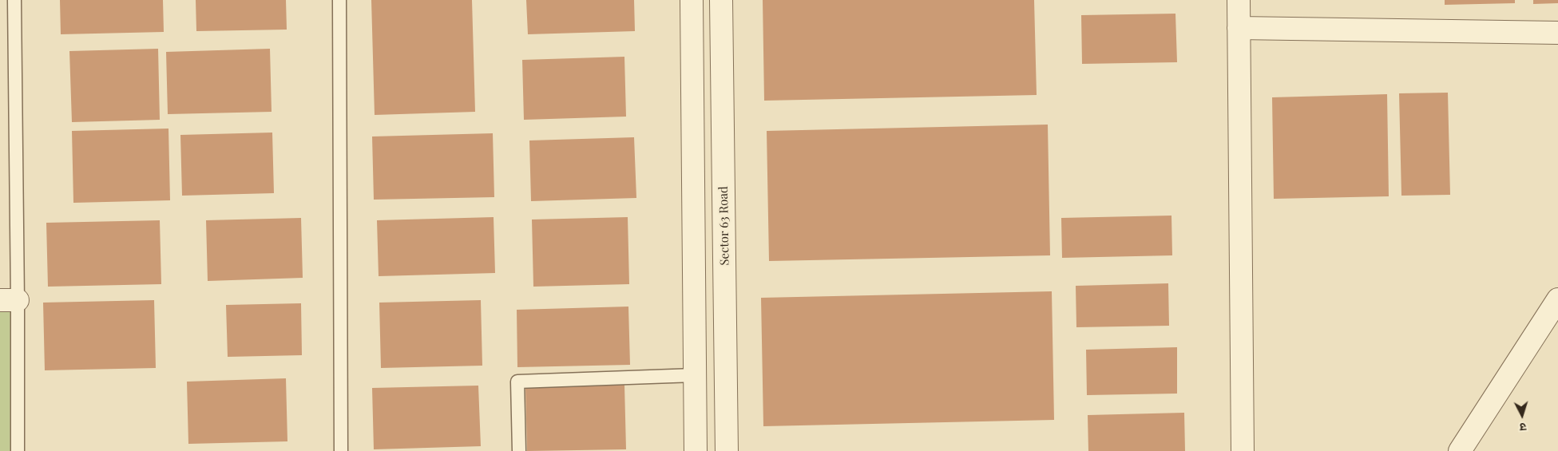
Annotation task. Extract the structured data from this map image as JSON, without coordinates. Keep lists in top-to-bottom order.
{
  "streets": {
    "street": ["Sector 63 Road"]
  },
  "north": "bottom"
}
